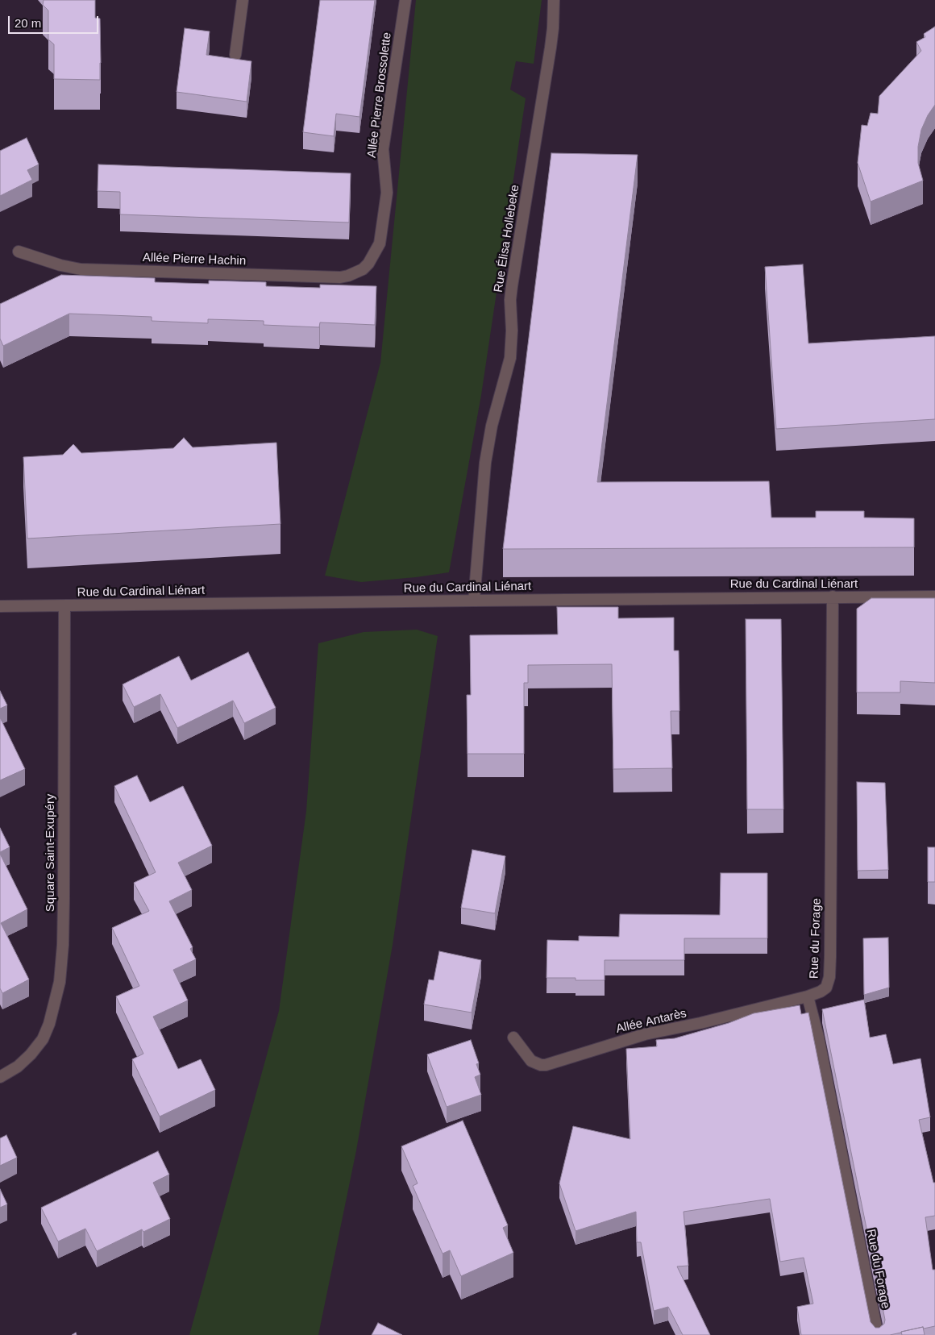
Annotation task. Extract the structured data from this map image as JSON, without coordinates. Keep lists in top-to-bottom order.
{
  "streets": {
    "street": [
      "Allée Pierre Brossolette",
      "Rue Élisa Hollebeke",
      "Allée Pierre Hachin",
      "Rue du Cardinal Liénart",
      "Square Saint-Exupéry",
      "Rue du Forage",
      "Allée Antarès"
    ]
  },
  "crossings": [
    ["Allée Pierre Brossolette", "Allée Pierre Hachin"],
    ["Rue Élisa Hollebeke", "Rue du Cardinal Liénart"],
    ["Rue du Cardinal Liénart", "Square Saint-Exupéry"],
    ["Rue du Cardinal Liénart", "Rue du Forage"],
    ["Rue du Forage", "Allée Antarès"]
  ],
  "scale_bar": "20 m"
}
